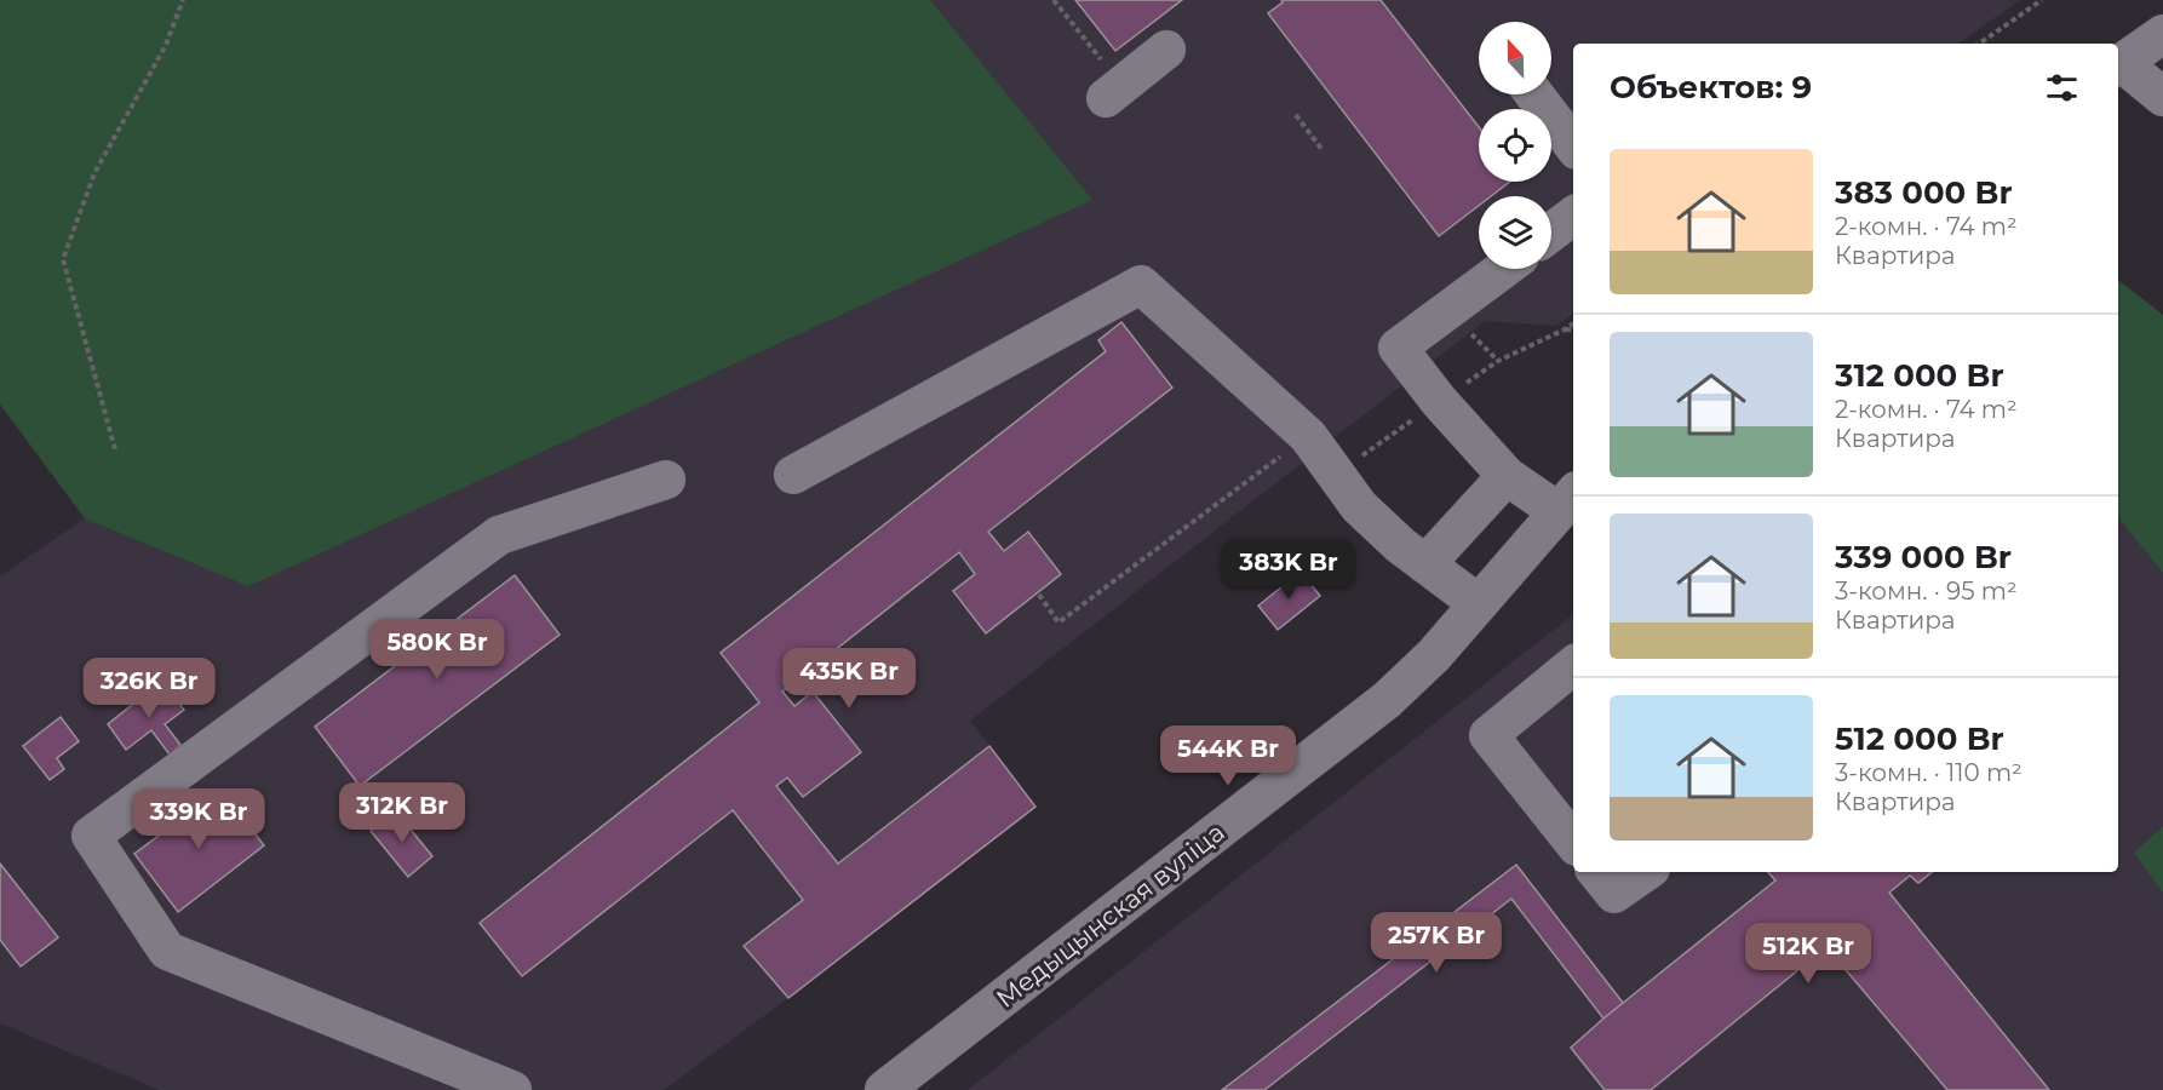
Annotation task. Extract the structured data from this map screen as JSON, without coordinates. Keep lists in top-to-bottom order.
{
  "streets": {
    "street": ["Медыцынская вуліца"]
  },
  "north": "top",
  "page": {
    "heading": "Объектов: 9",
    "list": [
      {
        "name": "383 000 Br",
        "note": "2-комн. · 74 m² · Квартира"
      },
      {
        "name": "312 000 Br",
        "note": "2-комн. · 74 m² · Квартира"
      },
      {
        "name": "339 000 Br",
        "note": "3-комн. · 95 m² · Квартира"
      },
      {
        "name": "512 000 Br",
        "note": "3-комн. · 110 m² · Квартира"
      }
    ],
    "price": [
      "383K Br",
      "580K Br",
      "435K Br",
      "326K Br",
      "544K Br",
      "312K Br",
      "339K Br",
      "257K Br",
      "512K Br"
    ]
  }
}
